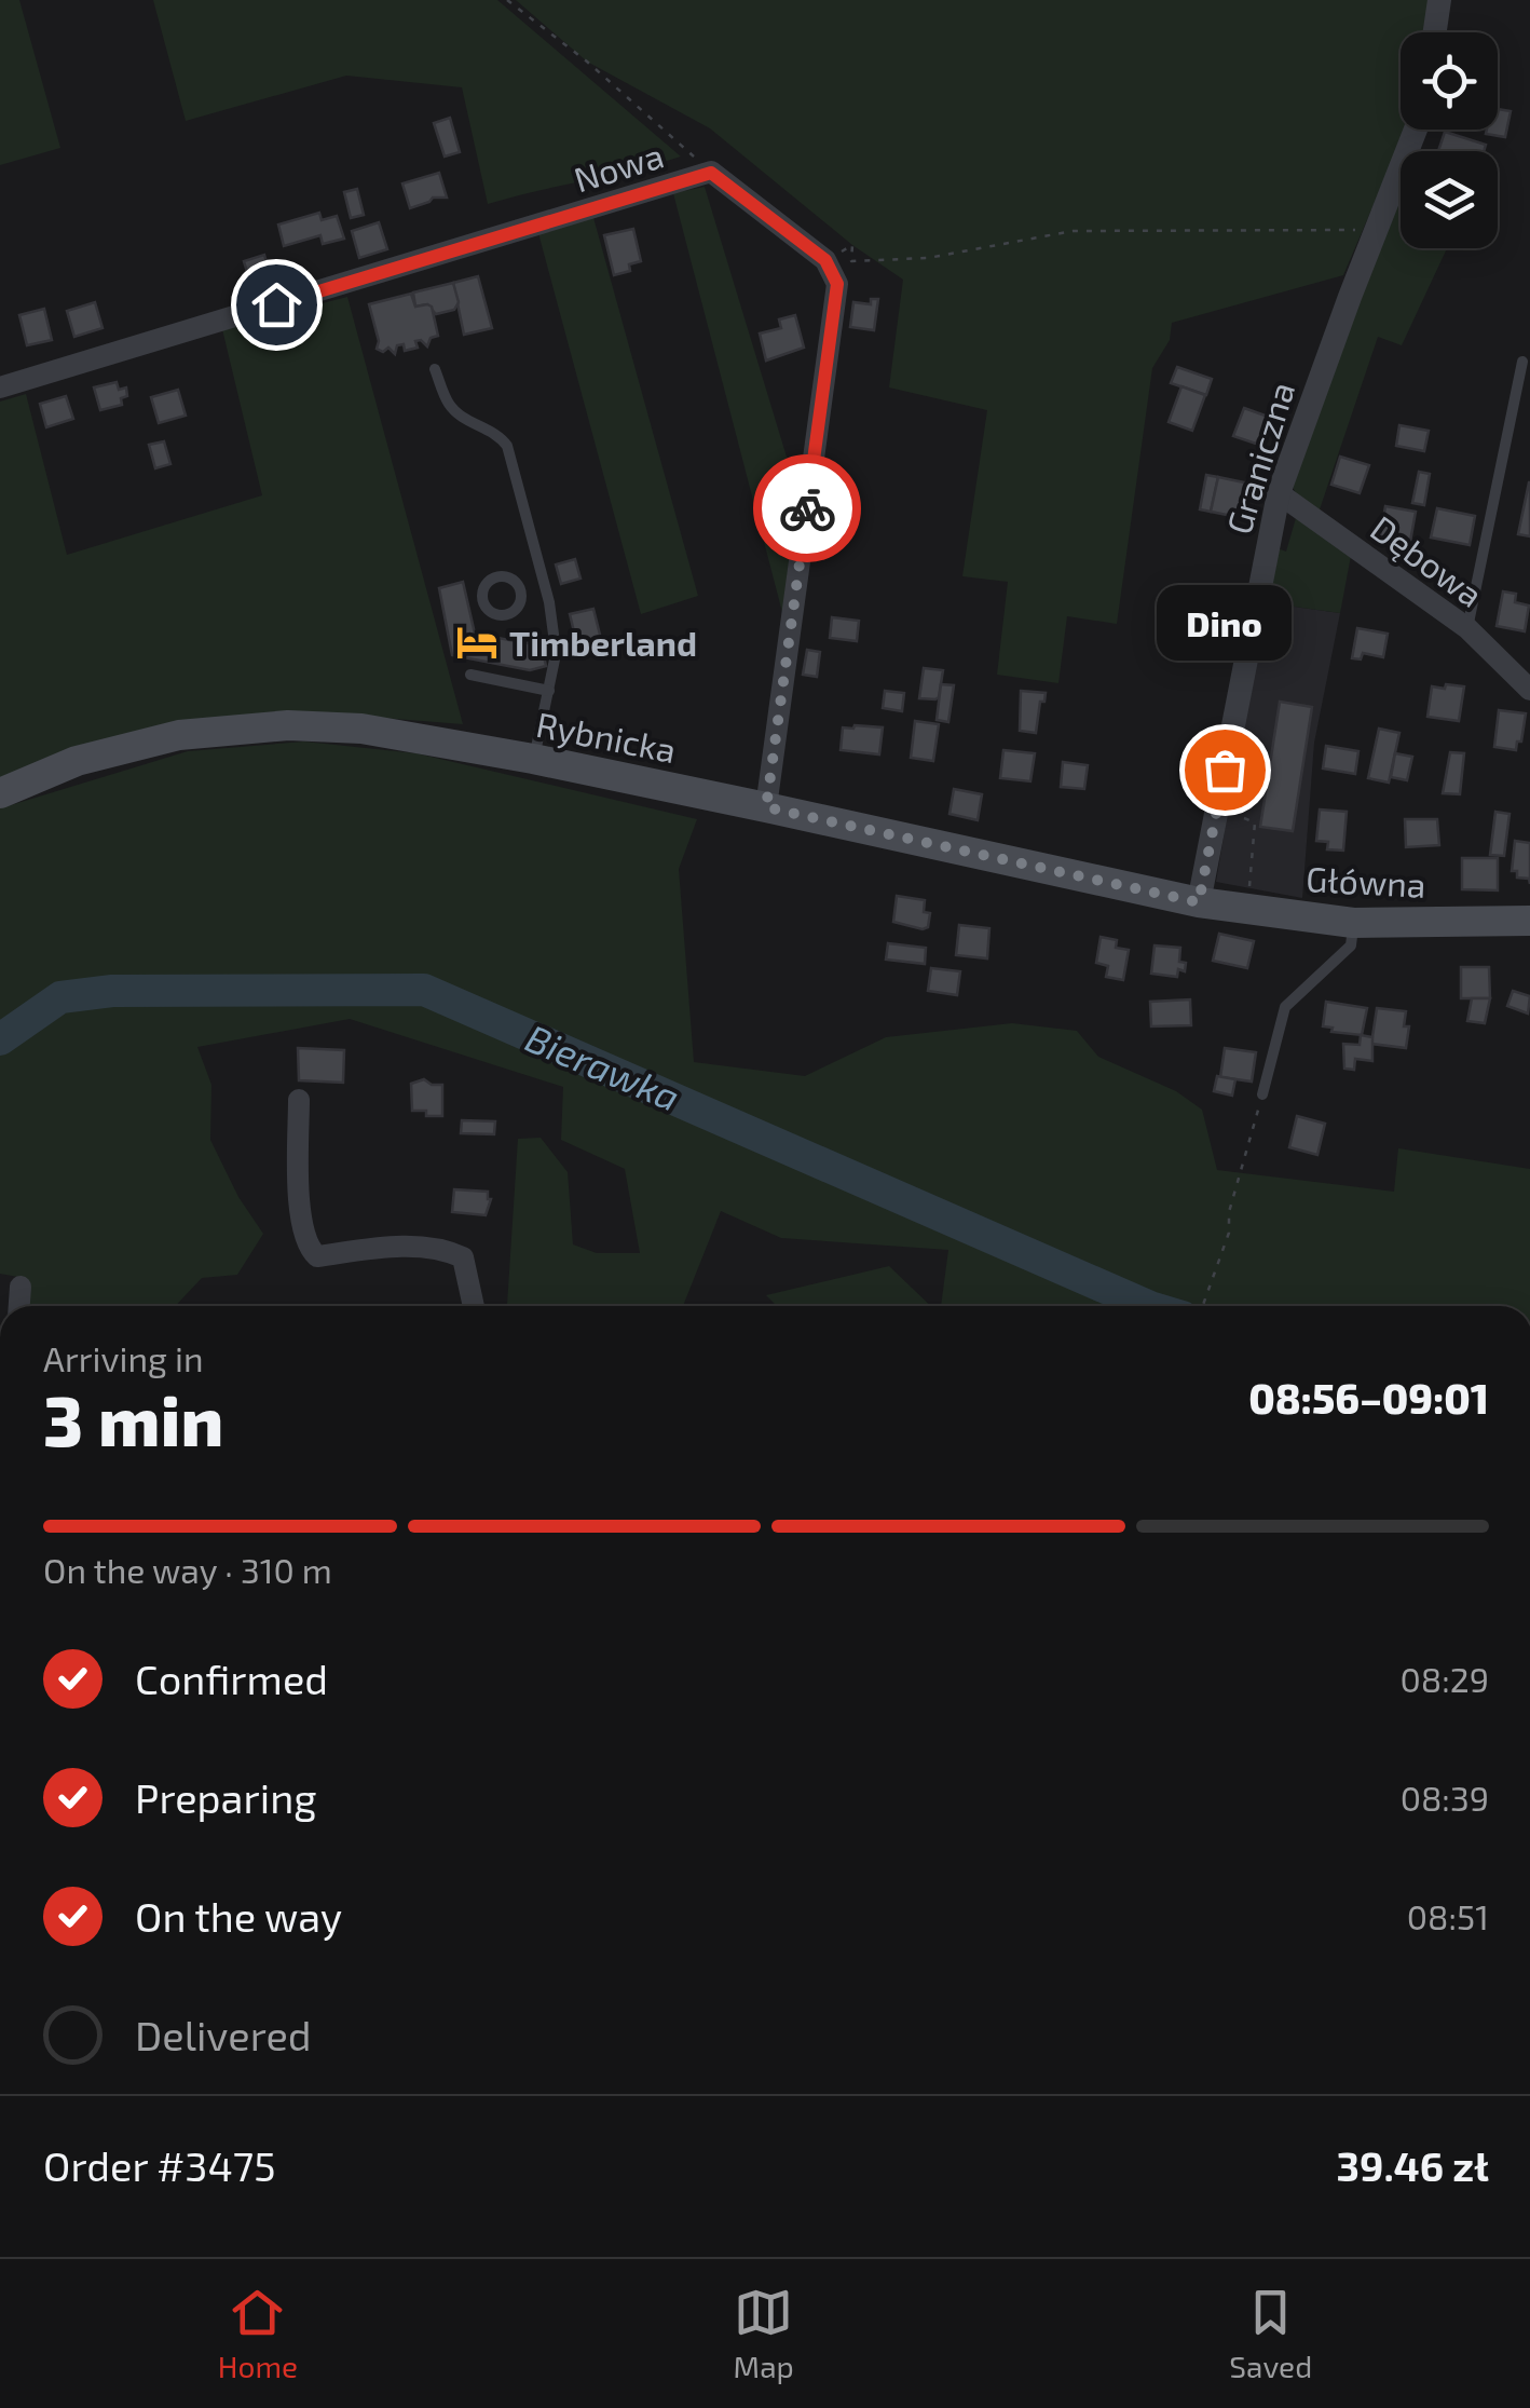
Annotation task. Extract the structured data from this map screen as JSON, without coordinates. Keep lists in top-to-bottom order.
{
  "streets": {
    "main road": ["Rybnicka", "Główna"],
    "street": ["Nowa", "Graniczna", "Dębowa"]
  },
  "crossings": [
    ["Graniczna", "Dębowa"],
    ["Graniczna", "Rybnicka"],
    ["Graniczna", "Główna"],
    ["Rybnicka", "Główna"]
  ],
  "water": ["Bierawka"],
  "places": {
    "hotel": ["Timberland"],
    "other": ["Dino"]
  },
  "page": {
    "bubble": "Dino",
    "heading": ["3 min", "Arriving in", "08:56–09:01"],
    "panel": ["Order #3475", "39.46 zł"],
    "bar": "On the way · 310 m",
    "list": [
      ["Confirmed", "08:29"],
      ["Preparing", "08:39"],
      ["On the way", "08:51"],
      "Delivered"
    ],
    "tabs": ["Home", "Map", "Saved"]
  }
}
